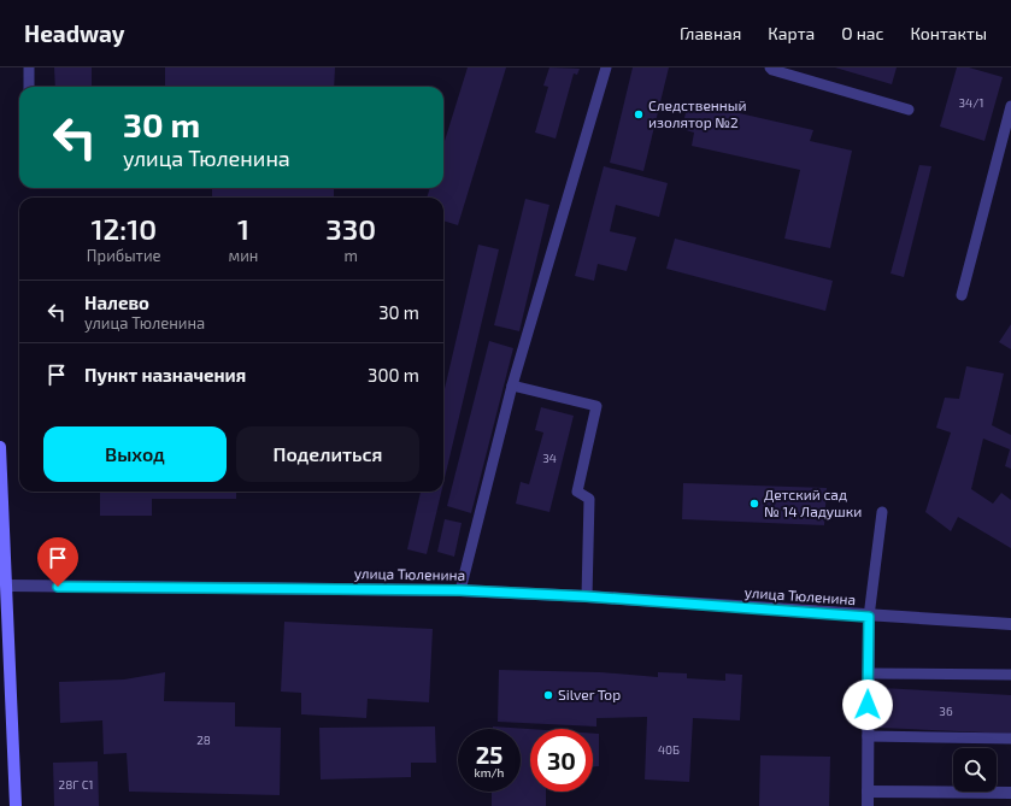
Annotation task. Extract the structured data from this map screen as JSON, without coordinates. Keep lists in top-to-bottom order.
{
  "streets": {
    "street": ["улица Тюленина"]
  },
  "places": ["Следственный изолятор №2", "Детский сад № 14 Ладушки", "Silver Top"],
  "house_numbers": [
    "34/1",
    "34",
    "36",
    "28",
    "40Б",
    "28Г С1"
  ],
  "page": {
    "header": "Headway",
    "nav": [
      "Главная",
      "Карта",
      "О нас",
      "Контакты"
    ],
    "turn": ["30 m", "улица Тюленина"],
    "eta": [
      "12:10",
      "Прибытие",
      "1",
      "мин",
      "330",
      "m"
    ],
    "list": [
      {
        "name": "Налево",
        "note": "улица Тюленина",
        "value": "30 m"
      },
      {
        "name": "Пункт назначения",
        "value": "300 m"
      }
    ],
    "buttons": ["Выход", "Поделиться"],
    "speed": "25 km/h",
    "limit": "30"
  }
}
